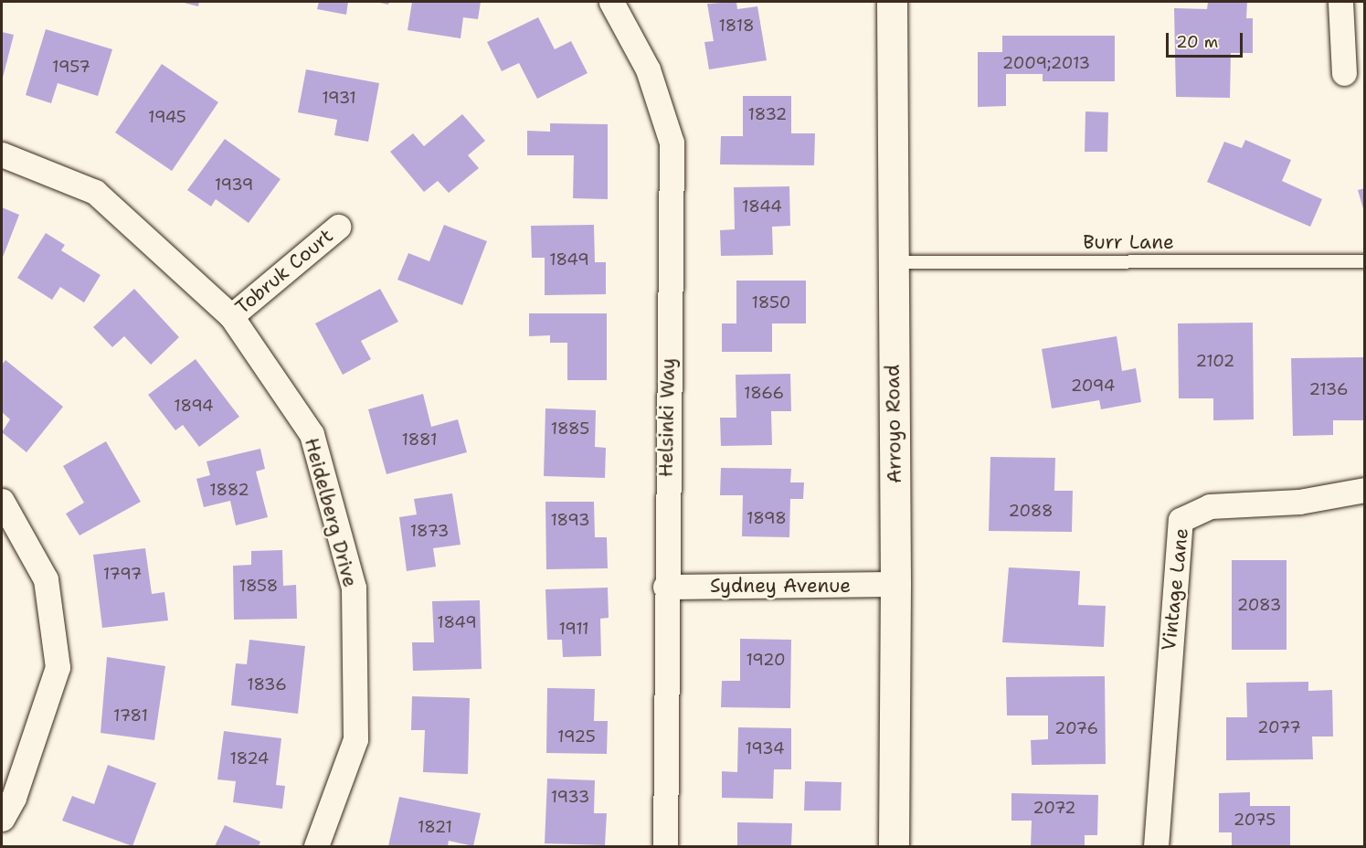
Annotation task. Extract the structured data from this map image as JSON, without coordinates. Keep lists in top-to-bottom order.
{
  "streets": {
    "street": [
      "Tobruk Court",
      "Helsinki Way",
      "Arroyo Road",
      "Heidelberg Drive",
      "Sydney Avenue",
      "Vintage Lane"
    ],
    "lane": ["Burr Lane"]
  },
  "crossings": [
    ["Burr Lane", "Arroyo Road"],
    ["Tobruk Court", "Heidelberg Drive"],
    ["Helsinki Way", "Sydney Avenue"],
    ["Arroyo Road", "Sydney Avenue"]
  ],
  "house_numbers": [
    "1818",
    "2009;2013",
    "1957",
    "1931",
    "1832",
    "1945",
    "1939",
    "1844",
    "1849",
    "1850",
    "2102",
    "2094",
    "2136",
    "1866",
    "1894",
    "1885",
    "1881",
    "1882",
    "2088",
    "1898",
    "1893",
    "1873",
    "1797",
    "1858",
    "2083",
    "1849",
    "1911",
    "1920",
    "1836",
    "1781",
    "2077",
    "2076",
    "1925",
    "1934",
    "1824",
    "1933",
    "2072",
    "2075",
    "1821"
  ],
  "scale_bar": "20 m"
}
